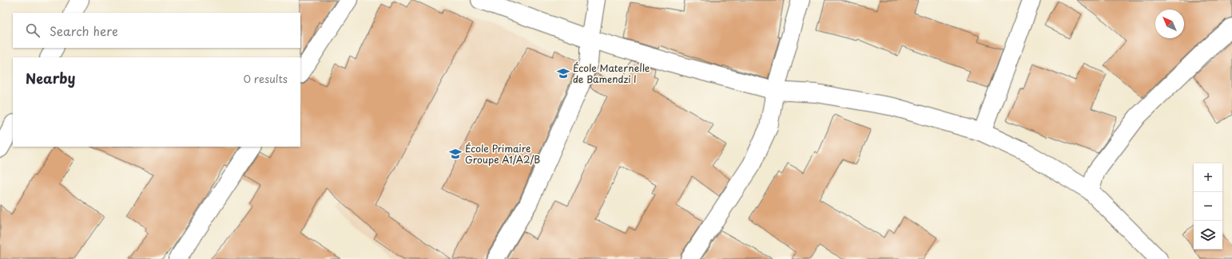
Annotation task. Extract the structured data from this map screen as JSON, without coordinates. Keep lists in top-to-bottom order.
{
  "places": {
    "school or university": ["École Maternelle de Bamendzi I", "École Primaire Groupe A1/A2/B"]
  },
  "north": "top left",
  "page": {
    "search": "Search here",
    "heading": ["Nearby", "0 results"],
    "map_buttons": ["+", "−"]
  }
}
